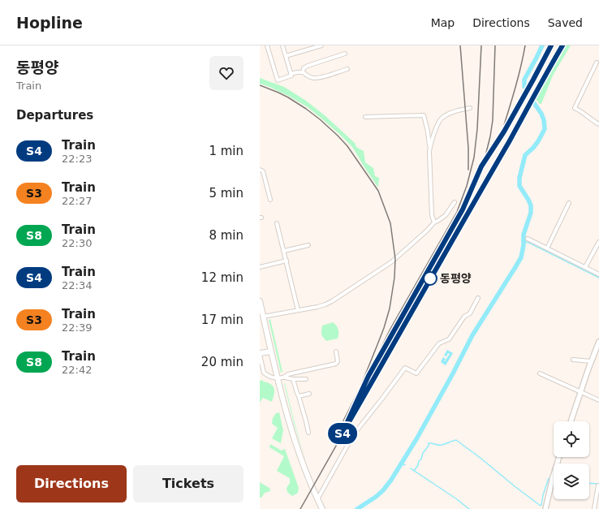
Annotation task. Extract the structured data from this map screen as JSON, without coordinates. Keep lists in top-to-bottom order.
{
  "places": ["동평양"],
  "page": {
    "header": "Hopline",
    "nav": ["Map", "Directions", "Saved"],
    "heading": [
      ["동평양", "Train"],
      "Departures"
    ],
    "on_map": "S4",
    "list": [
      {
        "mark": "S4",
        "name": "Train",
        "note": "22:23",
        "value": "1 min"
      },
      {
        "mark": "S3",
        "name": "Train",
        "note": "22:27",
        "value": "5 min"
      },
      {
        "mark": "S8",
        "name": "Train",
        "note": "22:30",
        "value": "8 min"
      },
      {
        "mark": "S4",
        "name": "Train",
        "note": "22:34",
        "value": "12 min"
      },
      {
        "mark": "S3",
        "name": "Train",
        "note": "22:39",
        "value": "17 min"
      },
      {
        "mark": "S8",
        "name": "Train",
        "note": "22:42",
        "value": "20 min"
      }
    ],
    "buttons": ["Directions", "Tickets"]
  }
}
